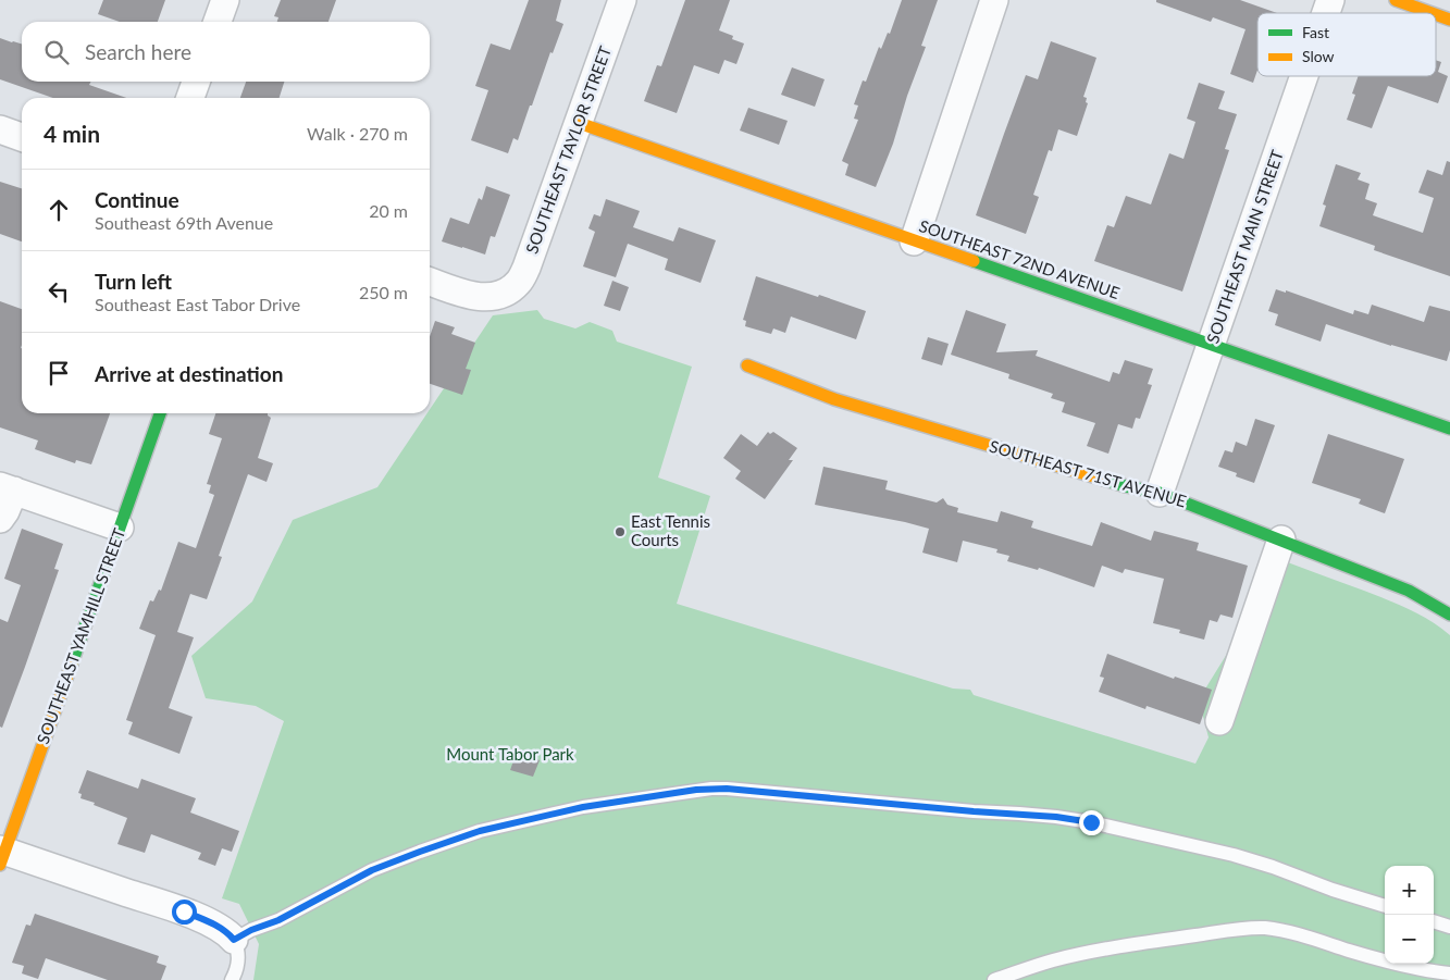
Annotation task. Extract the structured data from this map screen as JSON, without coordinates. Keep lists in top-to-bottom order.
{
  "streets": {
    "street": [
      "SOUTHEAST TAYLOR STREET",
      "SOUTHEAST MAIN STREET",
      "SOUTHEAST 72ND AVENUE",
      "SOUTHEAST 71ST AVENUE",
      "SOUTHEAST YAMHILL STREET"
    ]
  },
  "crossings": [
    ["SOUTHEAST TAYLOR STREET", "SOUTHEAST 72ND AVENUE"],
    ["SOUTHEAST MAIN STREET", "SOUTHEAST 72ND AVENUE"],
    ["SOUTHEAST MAIN STREET", "SOUTHEAST 71ST AVENUE"]
  ],
  "parks": ["Mount Tabor Park"],
  "places": ["East Tennis Courts"],
  "legend": ["Fast", "Slow"],
  "page": {
    "search": "Search here",
    "heading": ["4 min", "Walk · 270 m"],
    "list": [
      ["Continue", "Southeast 69th Avenue", "20 m"],
      ["Turn left", "Southeast East Tabor Drive", "250 m"],
      "Arrive at destination"
    ],
    "map_buttons": ["+", "−"]
  }
}
